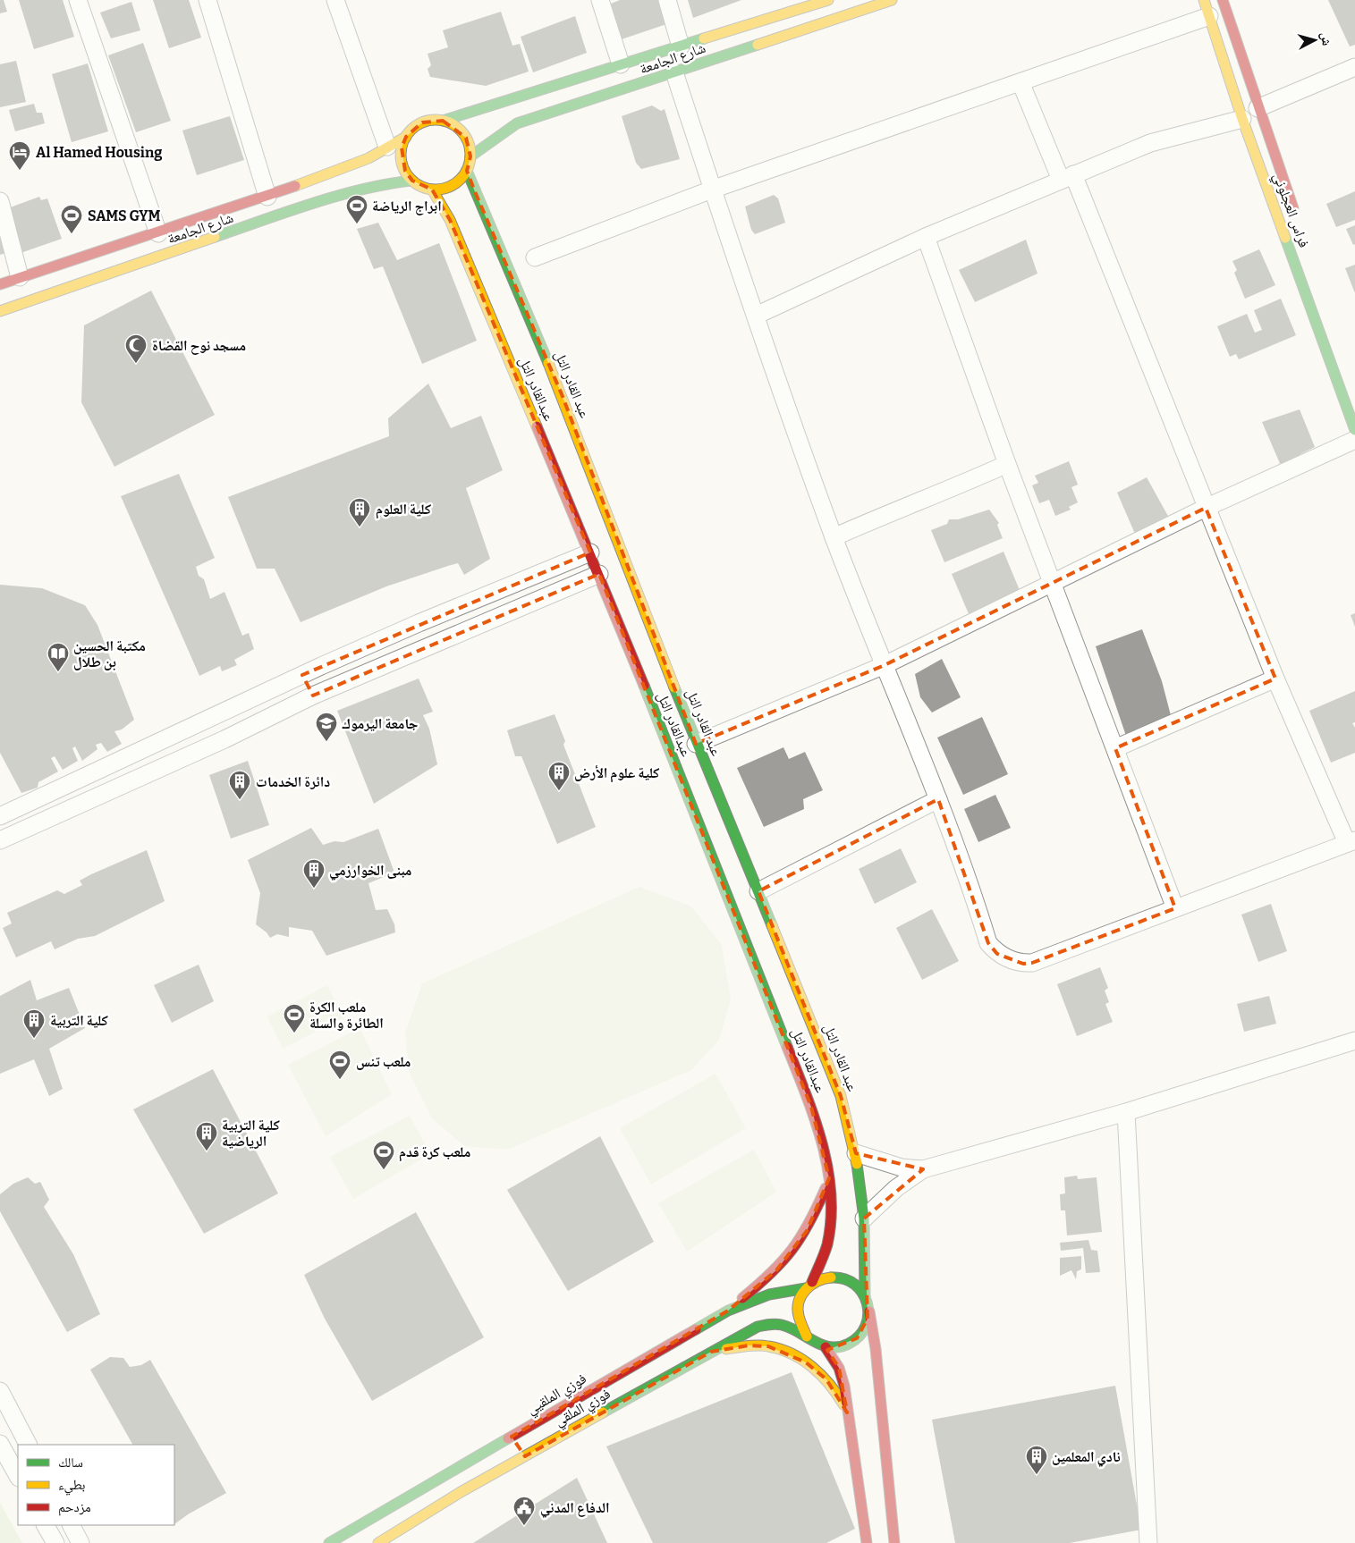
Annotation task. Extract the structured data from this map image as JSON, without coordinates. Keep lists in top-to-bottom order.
{
  "streets": {
    "main road": [
      "شارع الجامعة",
      "فراس العجلوني",
      "عبد القادر التل",
      "عبدالقادر التل",
      "فوزي الملقيي",
      "فوزي الملقي"
    ]
  },
  "crossings": [
    ["شارع الجامعة", "عبد القادر التل"],
    ["شارع الجامعة", "عبدالقادر التل"],
    ["عبد القادر التل", "عبدالقادر التل"],
    ["عبد القادر التل", "فوزي الملقيي"],
    ["عبد القادر التل", "فوزي الملقي"],
    ["عبدالقادر التل", "فوزي الملقيي"],
    ["عبدالقادر التل", "فوزي الملقي"],
    ["فوزي الملقيي", "فوزي الملقي"]
  ],
  "places": {
    "hotel": ["Al Hamed Housing"],
    "sports": [
      "ابراج الرياضة",
      "SAMS GYM",
      "ملعب الكرة الطائرة والسلة",
      "ملعب تنس",
      "ملعب كرة قدم"
    ],
    "mosque": ["مسجد نوح القضاة"],
    "building": [
      "كلية العلوم",
      "كلية علوم الأرض",
      "دائرة الخدمات",
      "مبنى الخوارزمي",
      "كلية التربية",
      "كلية التربية الرياضية",
      "نادي المعلمين"
    ],
    "library": ["مكتبة الحسين بن طلال"],
    "school or university": ["جامعة اليرموك"],
    "public building": ["الدفاع المدني"]
  },
  "legend": ["سالك", "بطيء", "مزدحم"],
  "north": "right"
}
